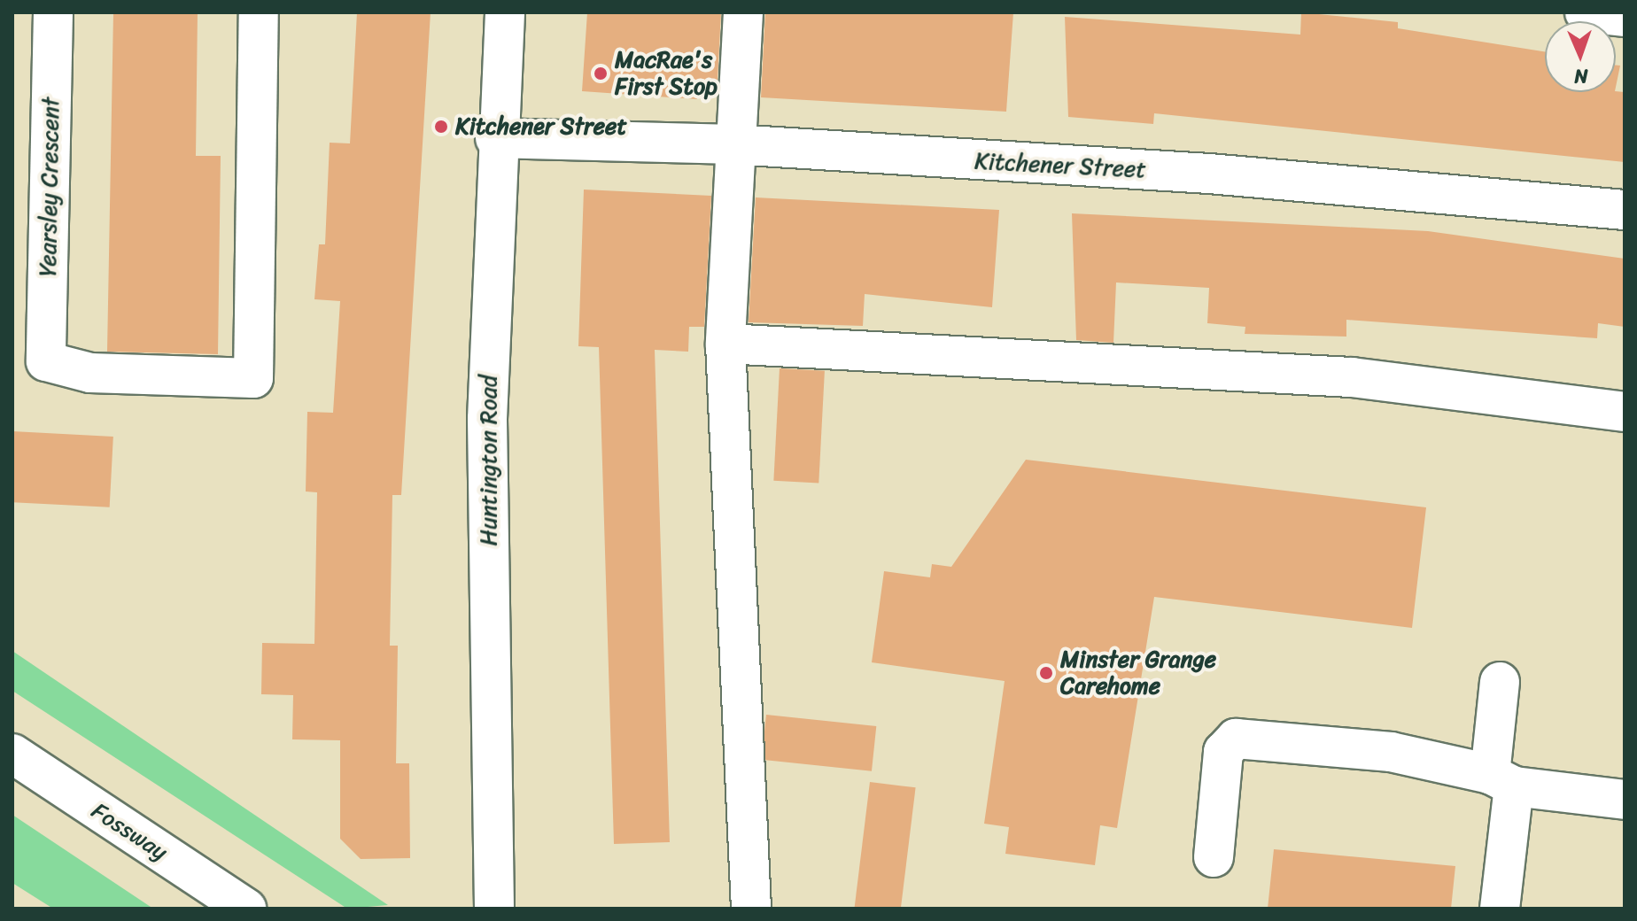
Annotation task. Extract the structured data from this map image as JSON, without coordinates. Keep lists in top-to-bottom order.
{
  "streets": {
    "street": [
      "Kitchener Street",
      "Yearsley Crescent",
      "Huntington Road",
      "Fossway"
    ]
  },
  "crossings": [
    ["Kitchener Street", "Huntington Road"]
  ],
  "places": ["MacRae's First Stop", "Kitchener Street", "Minster Grange Carehome"],
  "north": "bottom"
}
